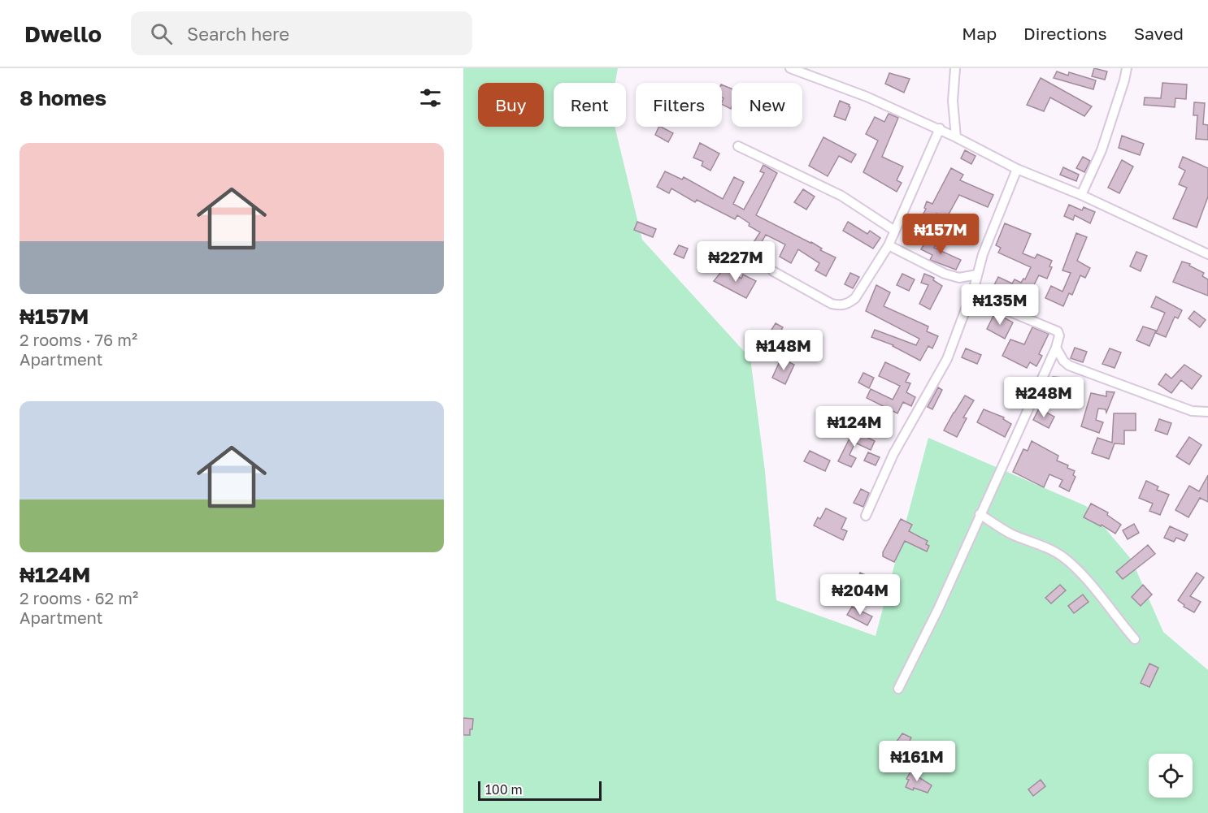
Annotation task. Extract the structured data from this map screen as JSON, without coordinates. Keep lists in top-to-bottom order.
{
  "scale_bar": "100 m",
  "page": {
    "header": "Dwello",
    "search": "Search here",
    "nav": ["Map", "Directions", "Saved"],
    "heading": "8 homes",
    "chip": [
      "Buy",
      "Rent",
      "Filters",
      "New"
    ],
    "list": [
      {
        "name": "₦157M",
        "note": "2 rooms · 76 m² · Apartment"
      },
      {
        "name": "₦124M",
        "note": "2 rooms · 62 m² · Apartment"
      }
    ],
    "price": [
      "₦157M",
      "₦227M",
      "₦135M",
      "₦148M",
      "₦248M",
      "₦124M",
      "₦204M",
      "₦161M"
    ],
    "scale": "100 m"
  }
}
